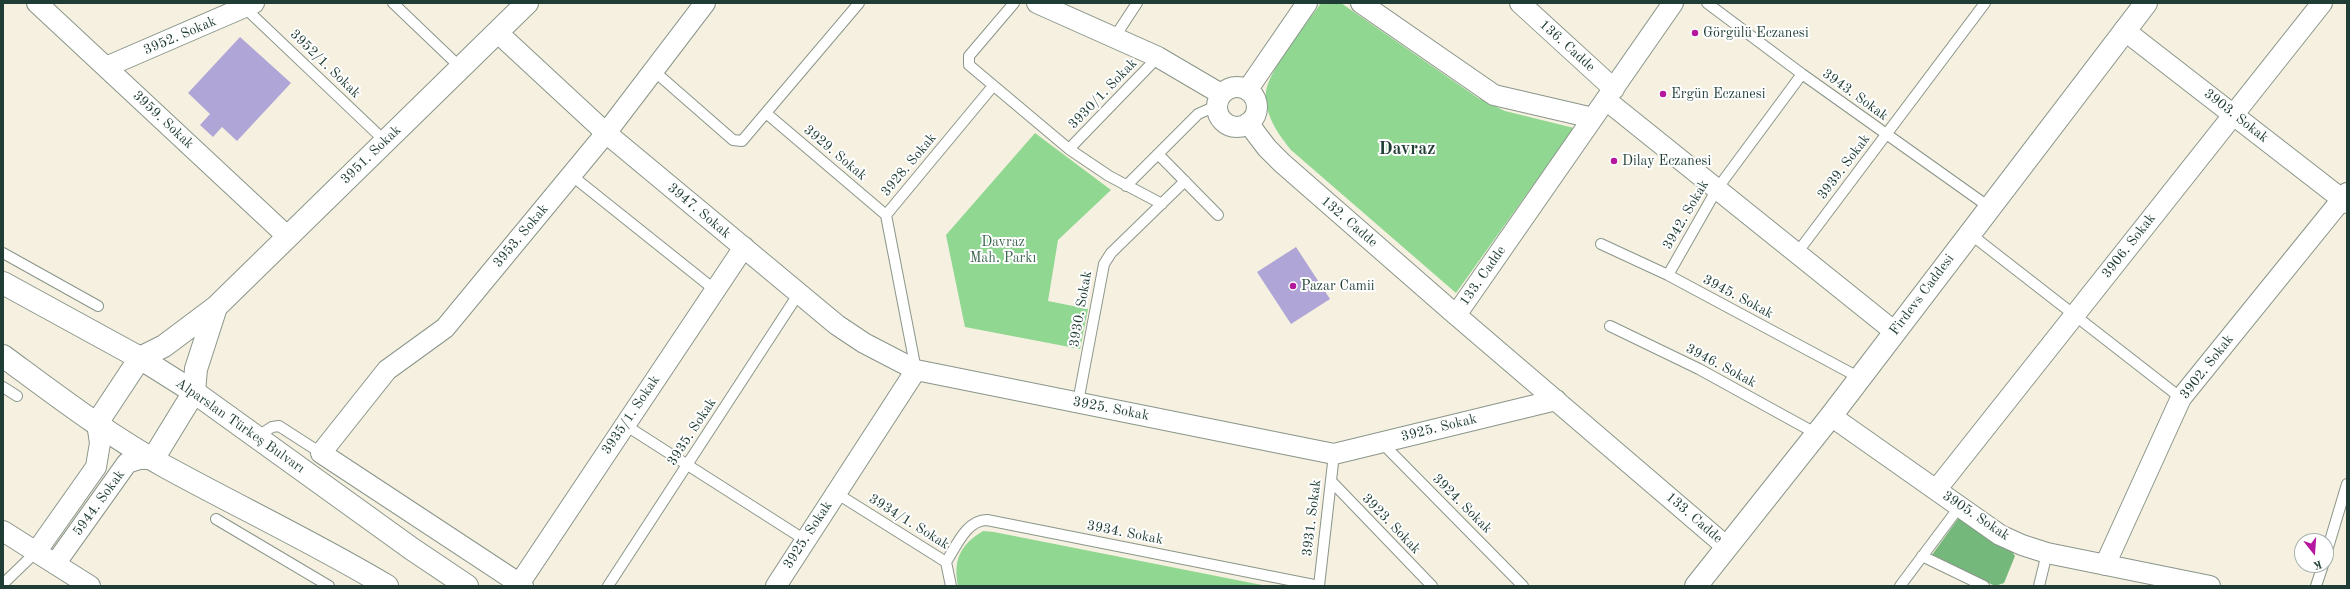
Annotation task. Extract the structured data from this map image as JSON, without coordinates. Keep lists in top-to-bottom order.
{
  "streets": {
    "main road": ["3951. Sokak", "Firdevs Caddesi", "Alparslan Türkeş Bulvarı"],
    "street": [
      "3952. Sokak",
      "136. Cadde",
      "3903. Sokak",
      "3959. Sokak",
      "3947. Sokak",
      "132. Cadde",
      "3953. Sokak",
      "3906. Sokak",
      "133. Cadde",
      "3902. Sokak",
      "3925. Sokak",
      "3935/1. Sokak",
      "5944. Sokak",
      "3905. Sokak"
    ],
    "lane": [
      "3952/1. Sokak",
      "3930/1. Sokak",
      "3943. Sokak",
      "3929. Sokak",
      "3928. Sokak",
      "3939. Sokak",
      "3942. Sokak",
      "3945. Sokak",
      "3930. Sokak",
      "3946. Sokak",
      "3935. Sokak",
      "3924. Sokak",
      "3931. Sokak",
      "3934/1. Sokak",
      "3923. Sokak",
      "3934. Sokak"
    ]
  },
  "crossings": [
    ["3952. Sokak", "3952/1. Sokak"],
    ["3952. Sokak", "3959. Sokak"],
    ["136. Cadde", "3939. Sokak"],
    ["136. Cadde", "3942. Sokak"],
    ["136. Cadde", "133. Cadde"],
    ["136. Cadde", "Firdevs Caddesi"],
    ["3952/1. Sokak", "3951. Sokak"],
    ["3943. Sokak", "3939. Sokak"],
    ["3943. Sokak", "3942. Sokak"],
    ["3943. Sokak", "Firdevs Caddesi"],
    ["3903. Sokak", "3906. Sokak"],
    ["3903. Sokak", "Firdevs Caddesi"],
    ["3903. Sokak", "3902. Sokak"],
    ["3959. Sokak", "3951. Sokak"],
    ["3929. Sokak", "3928. Sokak"],
    ["3951. Sokak", "3947. Sokak"],
    ["3951. Sokak", "Alparslan Türkeş Bulvarı"],
    ["3928. Sokak", "3947. Sokak"],
    ["3928. Sokak", "3925. Sokak"],
    ["3947. Sokak", "3953. Sokak"],
    ["3947. Sokak", "3925. Sokak"],
    ["3947. Sokak", "3935/1. Sokak"],
    ["3947. Sokak", "3935. Sokak"],
    ["3942. Sokak", "3945. Sokak"],
    ["132. Cadde", "133. Cadde"],
    ["3906. Sokak", "3905. Sokak"],
    ["133. Cadde", "Firdevs Caddesi"],
    ["133. Cadde", "3925. Sokak"],
    ["Firdevs Caddesi", "3945. Sokak"],
    ["Firdevs Caddesi", "3946. Sokak"],
    ["Firdevs Caddesi", "3905. Sokak"],
    ["3930. Sokak", "3925. Sokak"],
    ["3902. Sokak", "3905. Sokak"],
    ["3925. Sokak", "3924. Sokak"],
    ["3925. Sokak", "3931. Sokak"],
    ["3925. Sokak", "3934/1. Sokak"],
    ["3931. Sokak", "3923. Sokak"],
    ["3931. Sokak", "3934. Sokak"],
    ["3934/1. Sokak", "3934. Sokak"]
  ],
  "districts": ["Davraz"],
  "parks": ["Davraz Mah. Parkı"],
  "places": [
    "Görgülü Eczanesi",
    "Ergün Eczanesi",
    "Dilay Eczanesi",
    "Pazar Camii"
  ],
  "north": "bottom"
}
